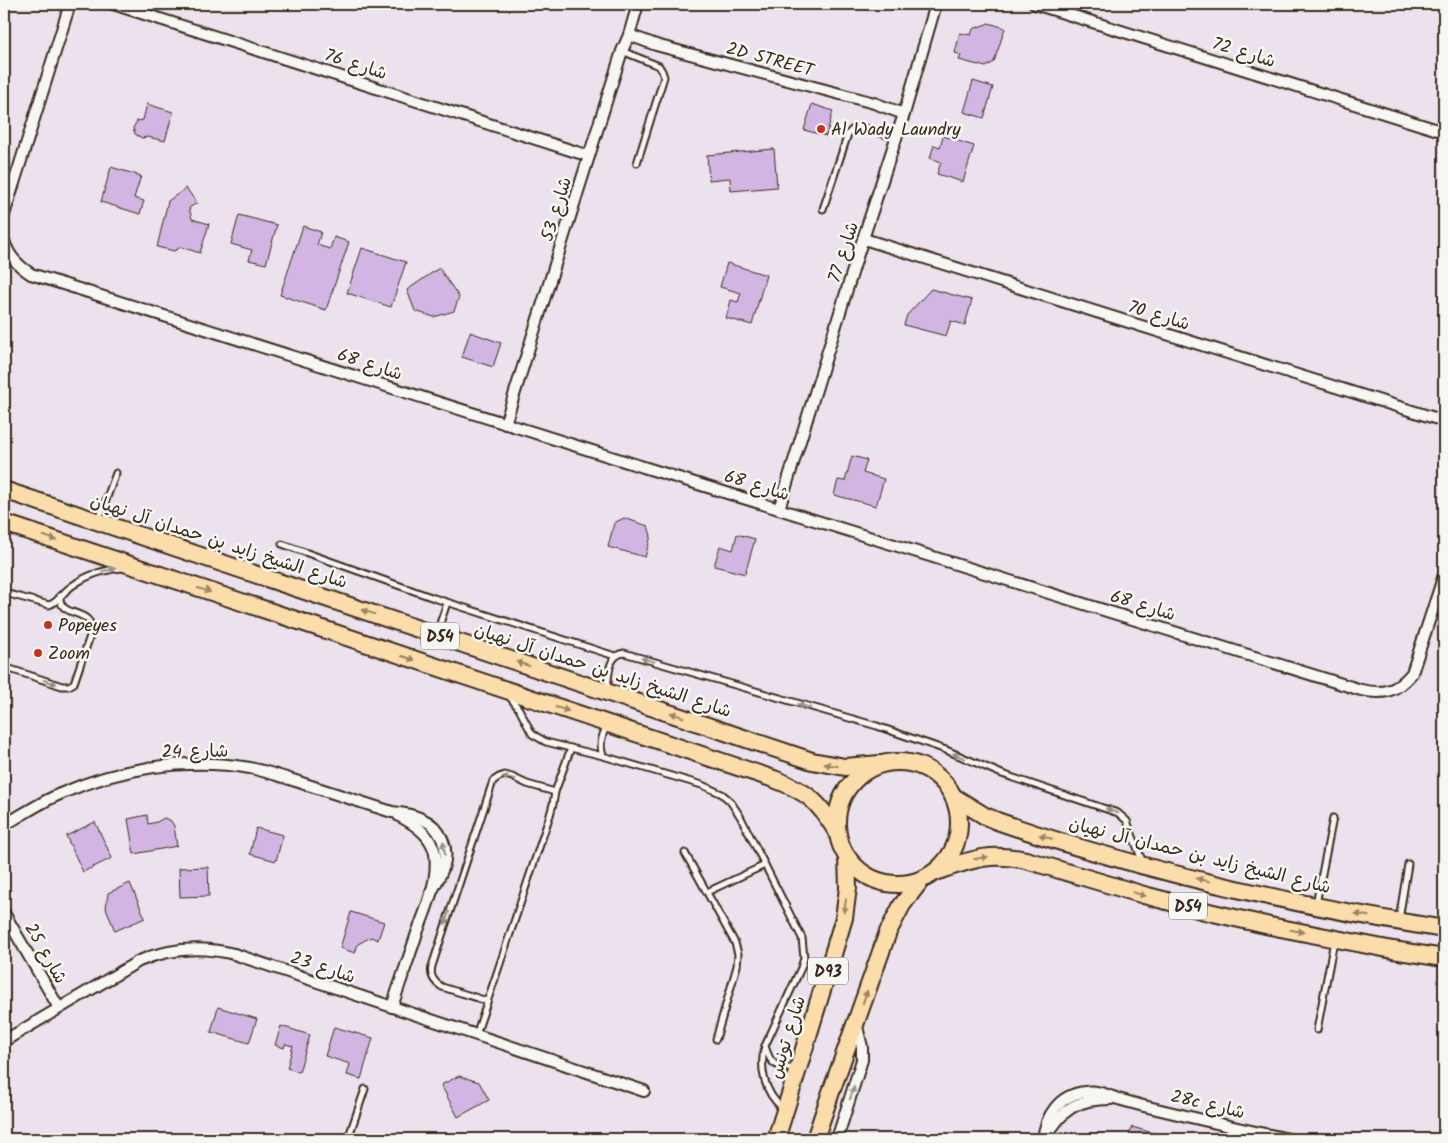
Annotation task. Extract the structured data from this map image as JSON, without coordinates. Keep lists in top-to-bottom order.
{
  "streets": {
    "main road": [
      "شارع الشيخ زايد بن حمدان آل نهيان",
      "D54",
      "D93",
      "شارع تونس"
    ],
    "street": [
      "شارع 72",
      "2D STREET",
      "شارع 76",
      "شارع 53",
      "شارع 77",
      "شارع 70",
      "شارع 68",
      "شارع 24",
      "شارع 25",
      "شارع 23",
      "28c شارع"
    ]
  },
  "crossings": [
    ["2D STREET", "شارع 53"],
    ["2D STREET", "شارع 77"],
    ["شارع 76", "شارع 53"],
    ["شارع 53", "شارع 68"],
    ["شارع 77", "شارع 70"],
    ["شارع 77", "شارع 68"],
    ["شارع الشيخ زايد بن حمدان آل نهيان", "D54"],
    ["شارع الشيخ زايد بن حمدان آل نهيان", "D93"],
    ["شارع الشيخ زايد بن حمدان آل نهيان", "شارع تونس"],
    ["D54", "D93"],
    ["D54", "شارع تونس"],
    ["شارع 24", "شارع 23"],
    ["شارع 25", "شارع 23"],
    ["D93", "شارع تونس"]
  ],
  "places": ["Al Wady Laundry", "Popeyes", "Zoom"]
}
